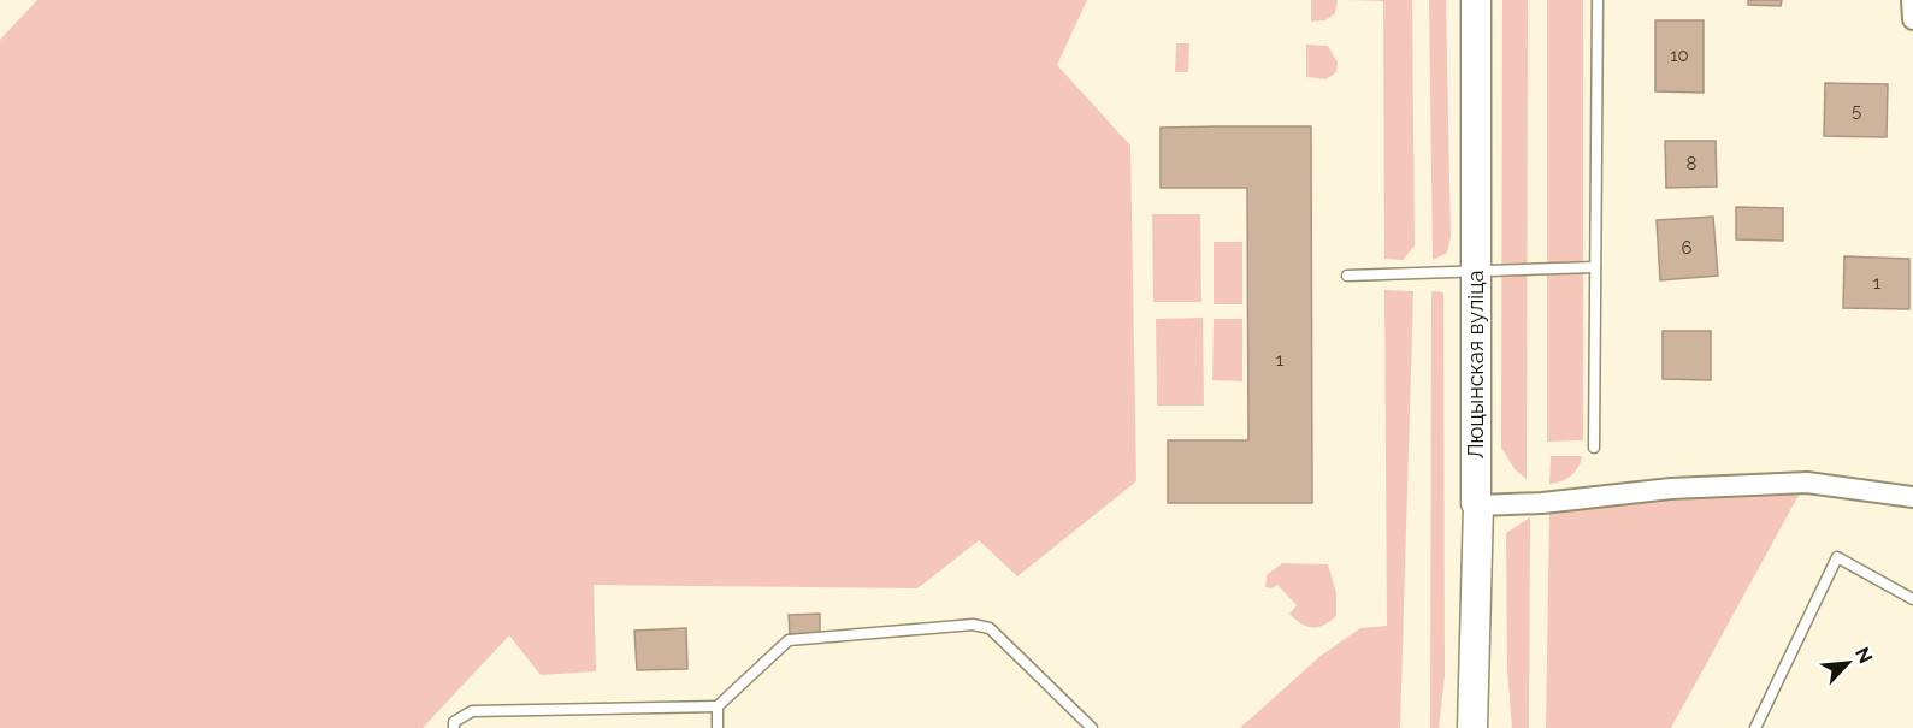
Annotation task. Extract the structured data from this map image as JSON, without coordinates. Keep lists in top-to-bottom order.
{
  "streets": {
    "main road": ["Люцынская вуліца"]
  },
  "house_numbers": [
    "10",
    "5",
    "8",
    "6",
    "1",
    "1"
  ],
  "north": "top right"
}
